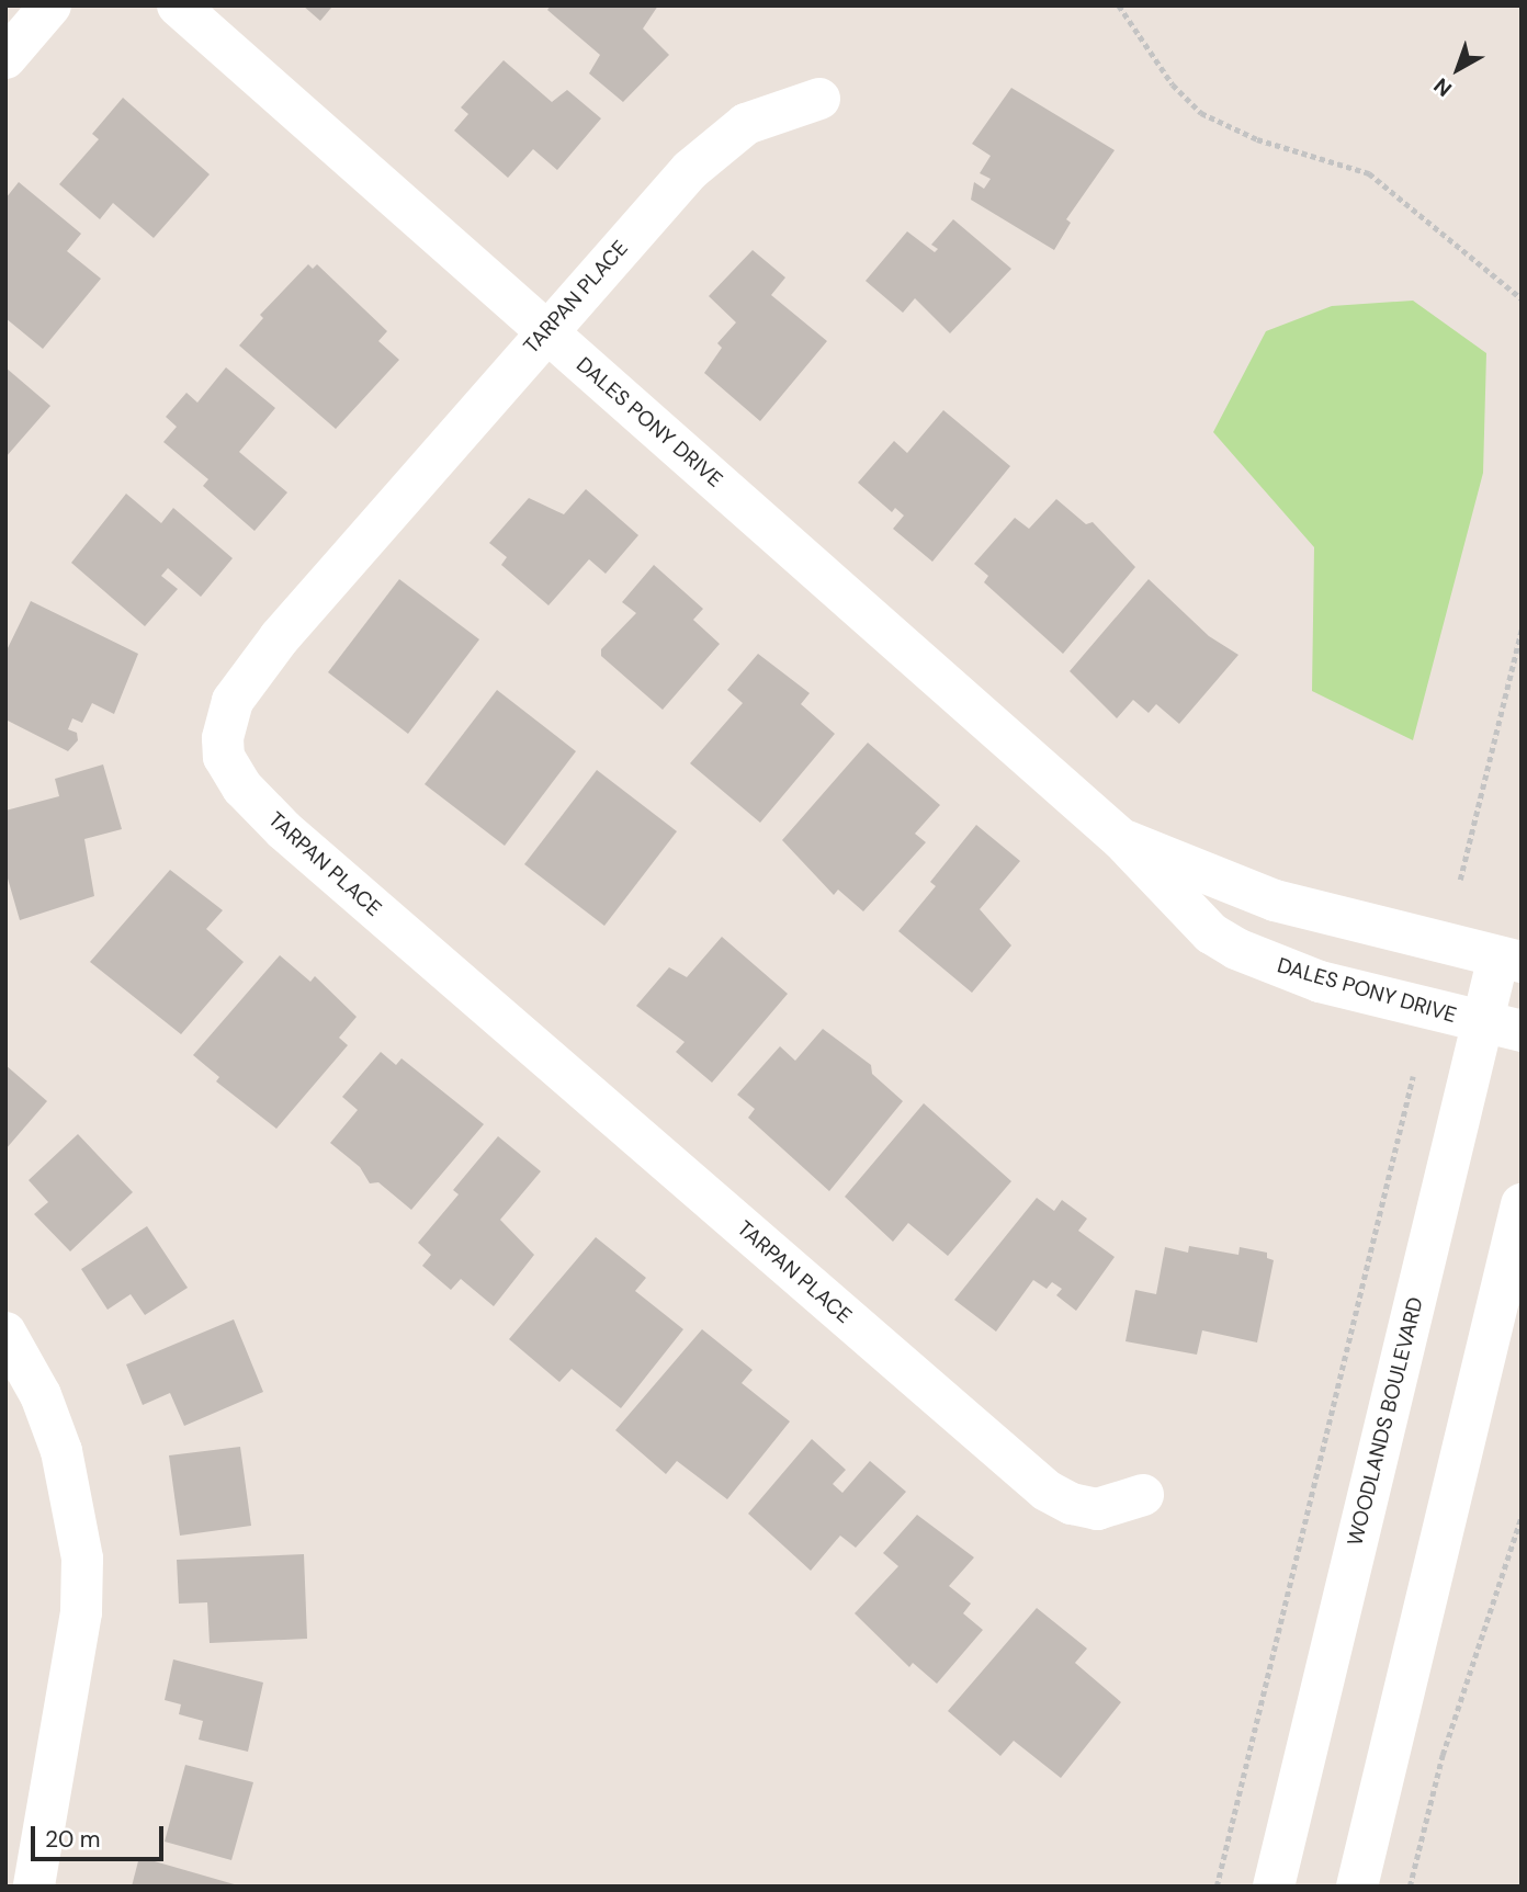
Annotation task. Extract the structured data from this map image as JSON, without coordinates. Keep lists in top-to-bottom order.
{
  "streets": {
    "street": ["TARPAN PLACE", "DALES PONY DRIVE", "WOODLANDS BOULEVARD"]
  },
  "crossings": [
    ["TARPAN PLACE", "DALES PONY DRIVE"],
    ["DALES PONY DRIVE", "WOODLANDS BOULEVARD"]
  ],
  "scale_bar": "20 m",
  "north": "bottom left"
}
